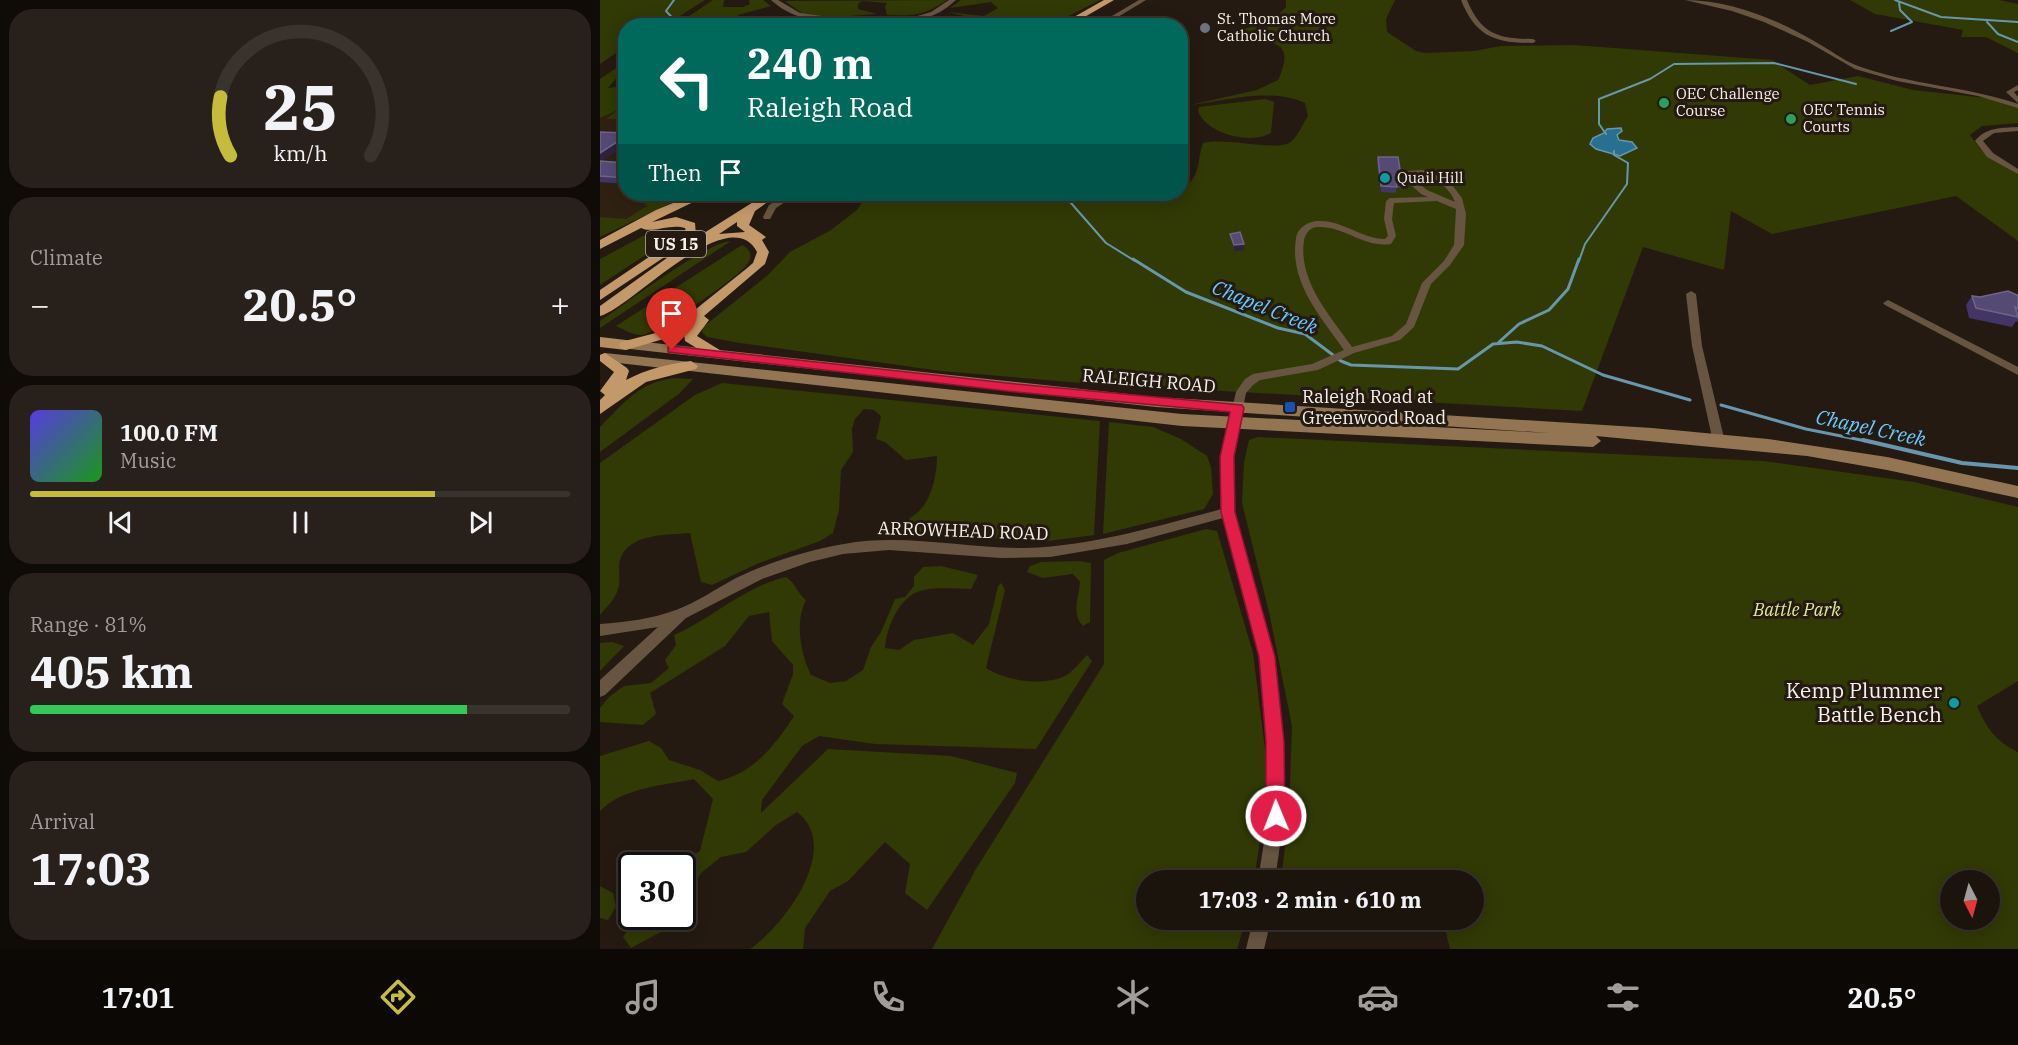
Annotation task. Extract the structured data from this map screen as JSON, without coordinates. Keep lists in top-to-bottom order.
{
  "streets": {
    "highway": ["US 15"],
    "main road": ["RALEIGH ROAD"],
    "street": ["ARROWHEAD ROAD"]
  },
  "water": ["Chapel Creek"],
  "parks": ["Battle Park"],
  "places": {
    "other": [
      "St. Thomas More Catholic Church",
      "OEC Challenge Course",
      "OEC Tennis Courts",
      "Quail Hill",
      "Kemp Plummer Battle Bench"
    ],
    "transit": ["Raleigh Road at Greenwood Road"]
  },
  "north": "bottom",
  "page": {
    "turn": ["240 m", "Raleigh Road"],
    "then": "Then",
    "tile": [
      "Climate",
      ["Range · 81%", "405 km"],
      ["Arrival", "17:03"]
    ],
    "heat": ["−", "20.5°", "+"],
    "song": ["100.0 FM", "Music"],
    "limit": "30",
    "trip": "17:03 · 2 min · 610 m",
    "tabs": ["17:01", "20.5°"],
    "gauge": ["25", "km/h"]
  }
}
